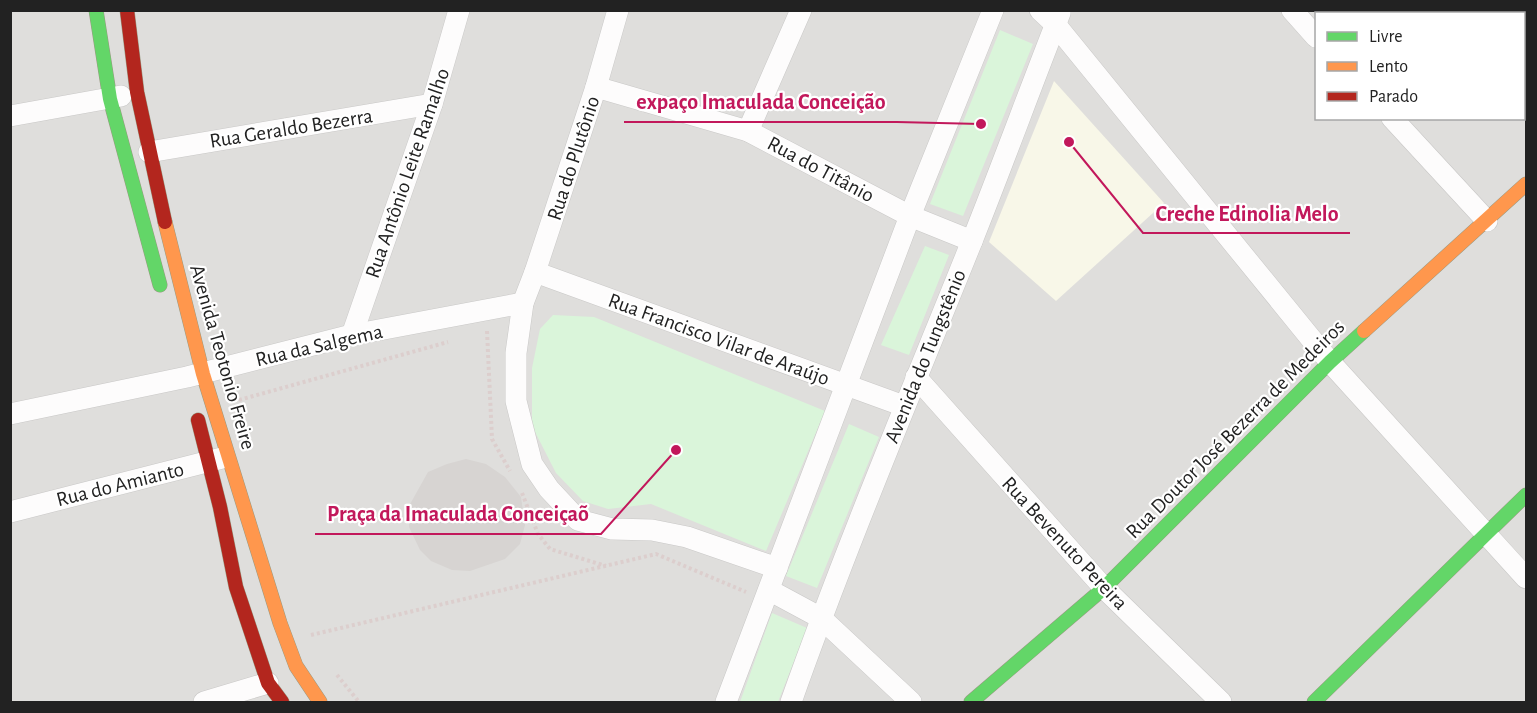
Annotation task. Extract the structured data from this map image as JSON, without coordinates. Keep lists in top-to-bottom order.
{
  "streets": {
    "street": [
      "Rua Geraldo Bezerra",
      "Rua do Plutônio",
      "Rua do Titânio",
      "Rua Antônio Leite Ramalho",
      "Rua Francisco Vilar de Araújo",
      "Rua da Salgema",
      "Avenida do Tungstênio",
      "Avenida Teotonio Freire",
      "Rua Doutor José Bezerra de Medeiros",
      "Rua do Amianto",
      "Rua Bevenuto Pereira"
    ]
  },
  "crossings": [
    ["Rua Geraldo Bezerra", "Rua Antônio Leite Ramalho"],
    ["Rua Geraldo Bezerra", "Avenida Teotonio Freire"],
    ["Rua do Plutônio", "Rua do Titânio"],
    ["Rua do Plutônio", "Rua Francisco Vilar de Araújo"],
    ["Rua do Plutônio", "Rua da Salgema"],
    ["Rua do Titânio", "Avenida do Tungstênio"],
    ["Rua Antônio Leite Ramalho", "Rua da Salgema"],
    ["Rua Francisco Vilar de Araújo", "Avenida do Tungstênio"],
    ["Rua da Salgema", "Avenida Teotonio Freire"],
    ["Avenida do Tungstênio", "Rua Bevenuto Pereira"],
    ["Avenida Teotonio Freire", "Rua do Amianto"],
    ["Rua Doutor José Bezerra de Medeiros", "Rua Bevenuto Pereira"]
  ],
  "places": ["expaço Imaculada Conceição", "Creche Edinolia Melo", "Praça da Imaculada Conceiçaõ"],
  "legend": ["Livre", "Lento", "Parado"]
}
